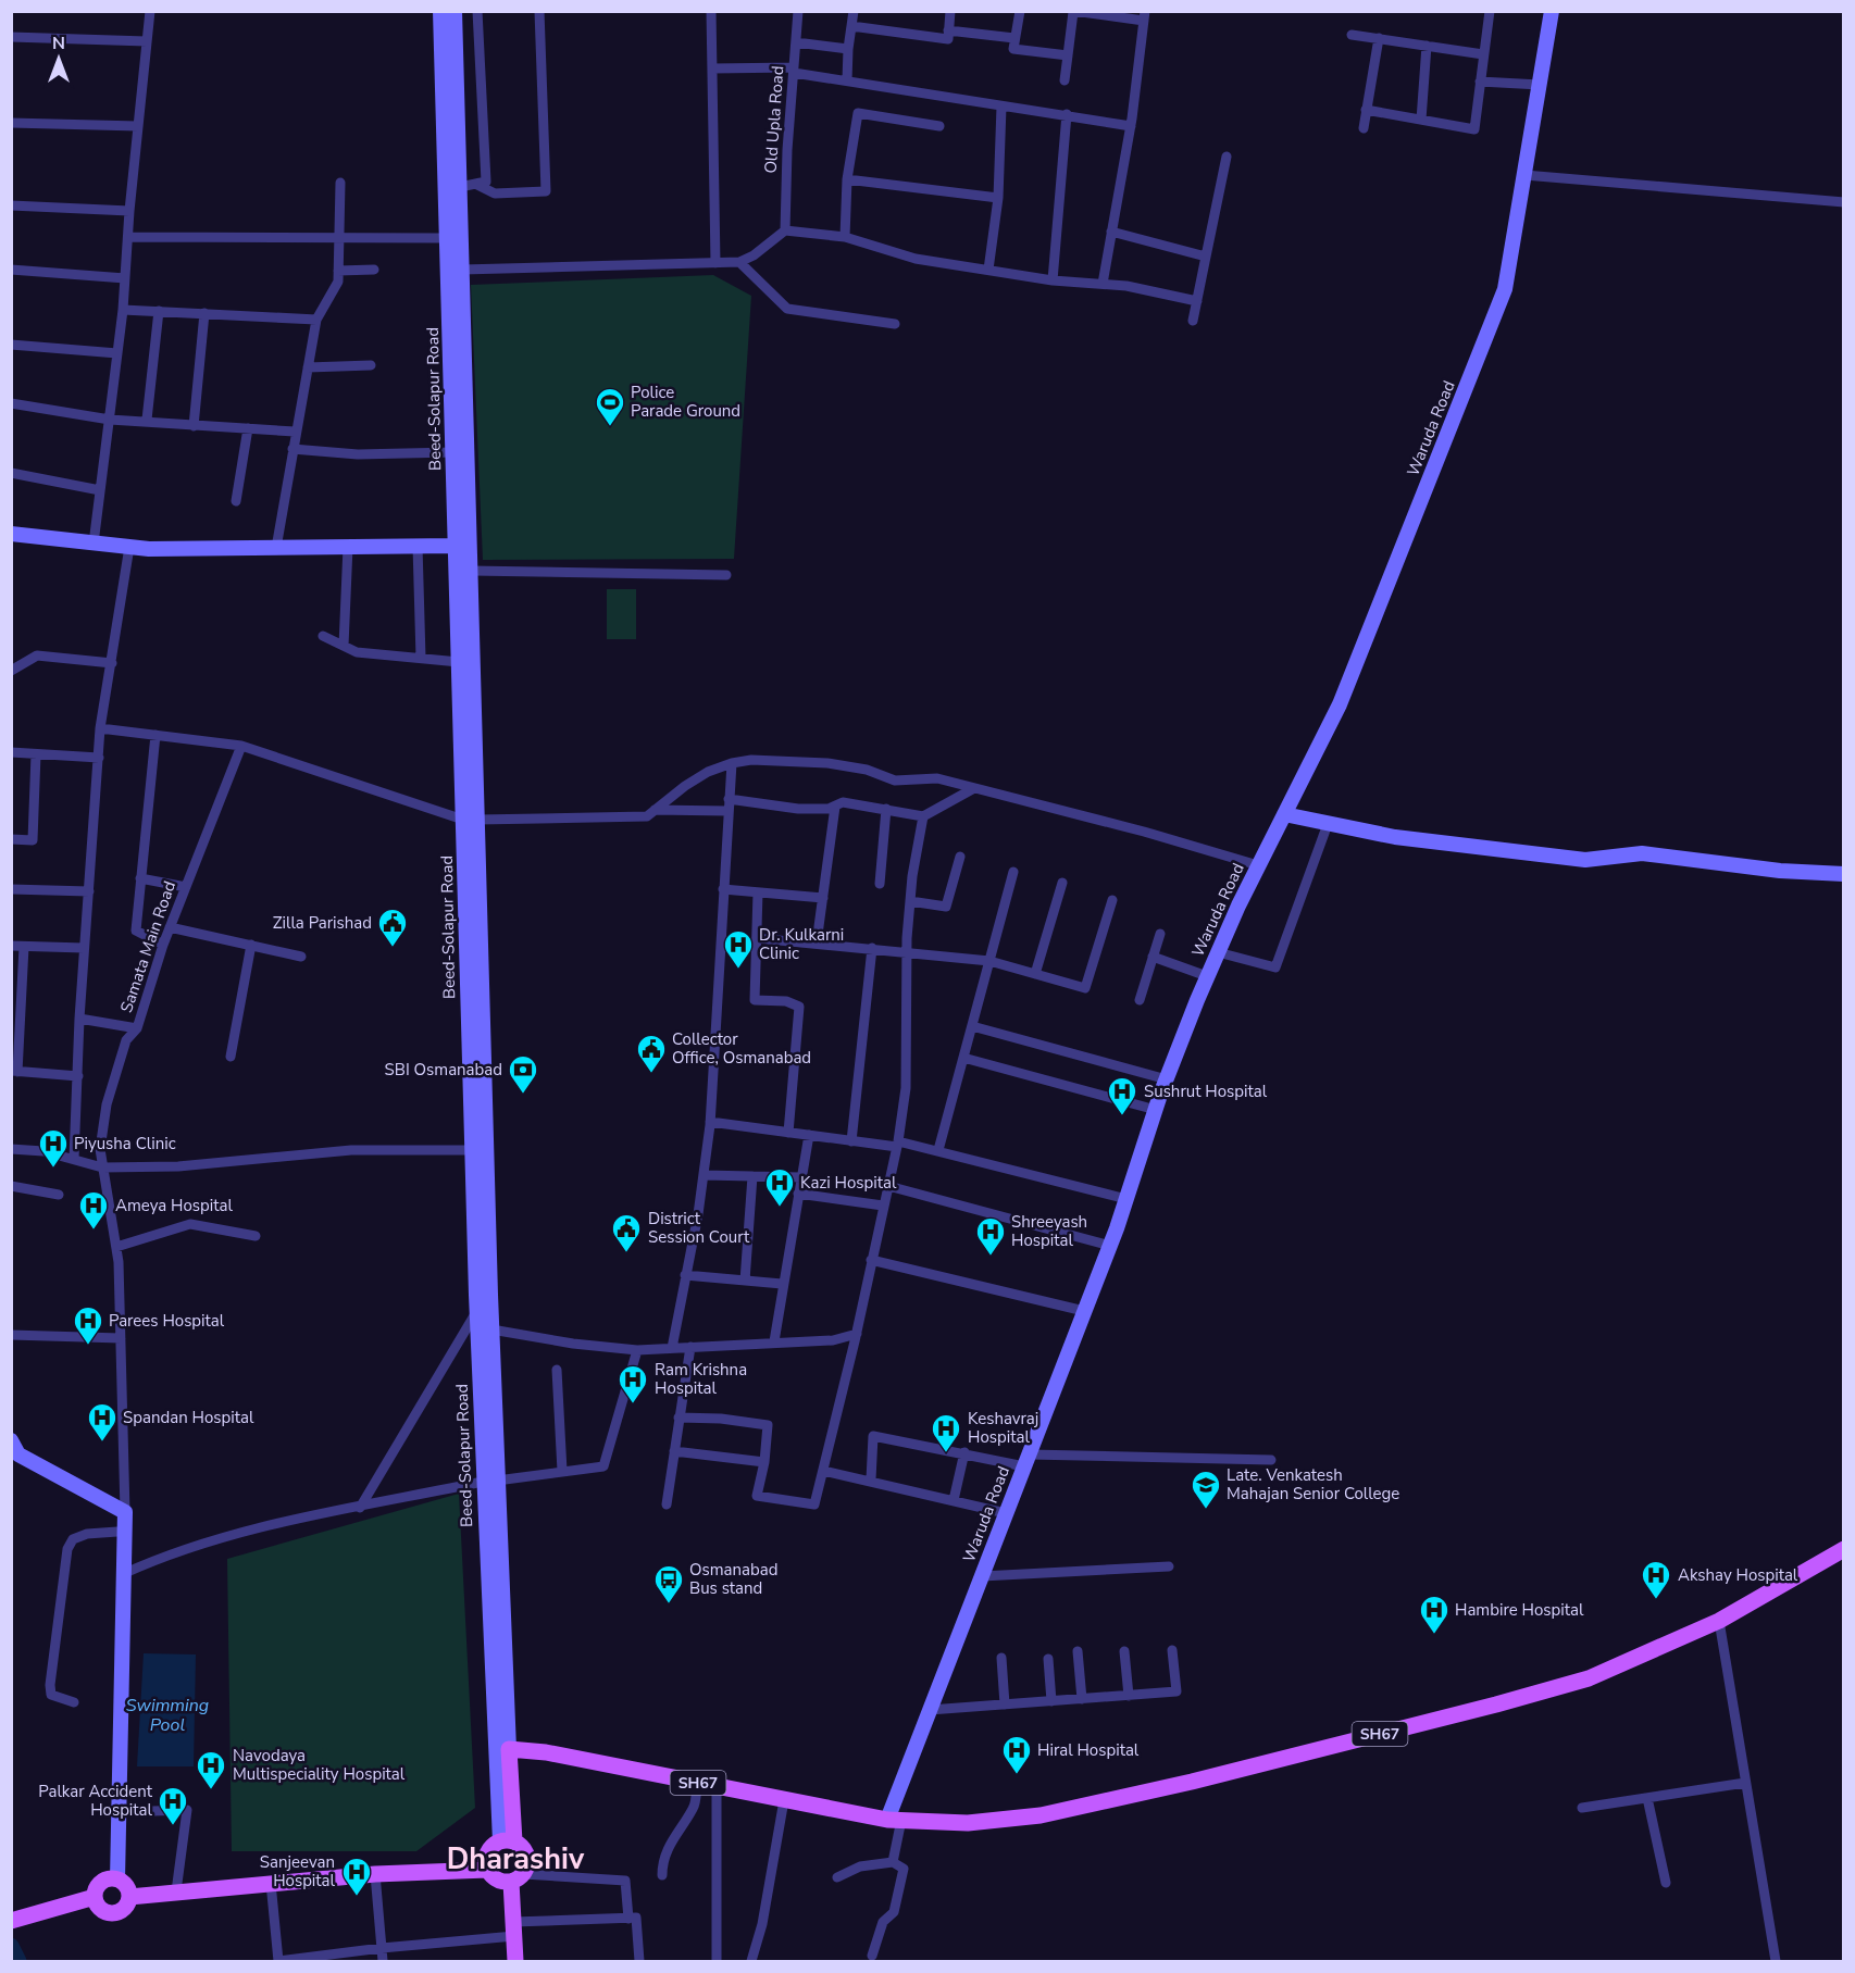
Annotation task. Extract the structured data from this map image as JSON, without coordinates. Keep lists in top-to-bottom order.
{
  "streets": {
    "main road": ["SH67"],
    "street": [
      "Old Upla Road",
      "Beed-Solapur Road",
      "Waruda Road",
      "Samata Main Road"
    ]
  },
  "crossings": [
    ["Beed-Solapur Road", "SH67"],
    ["Waruda Road", "SH67"]
  ],
  "districts": ["Dharashiv"],
  "water": ["Swimming Pool"],
  "places": {
    "sports": ["Police Parade Ground"],
    "public building": ["Zilla Parishad", "Collector Office, Osmanabad", "District Session Court"],
    "hospital": [
      "Dr. Kulkarni Clinic",
      "Sushrut Hospital",
      "Piyusha Clinic",
      "Kazi Hospital",
      "Ameya Hospital",
      "Shreeyash Hospital",
      "Parees Hospital",
      "Ram Krishna Hospital",
      "Spandan Hospital",
      "Keshavraj Hospital",
      "Akshay Hospital",
      "Hambire Hospital",
      "Hiral Hospital",
      "Navodaya Multispeciality Hospital",
      "Palkar Accident Hospital",
      "Sanjeevan Hospital"
    ],
    "bank": ["SBI Osmanabad"],
    "school or university": ["Late. Venkatesh Mahajan Senior College"],
    "bus stop": ["Osmanabad Bus stand"]
  },
  "north": "top"
}
